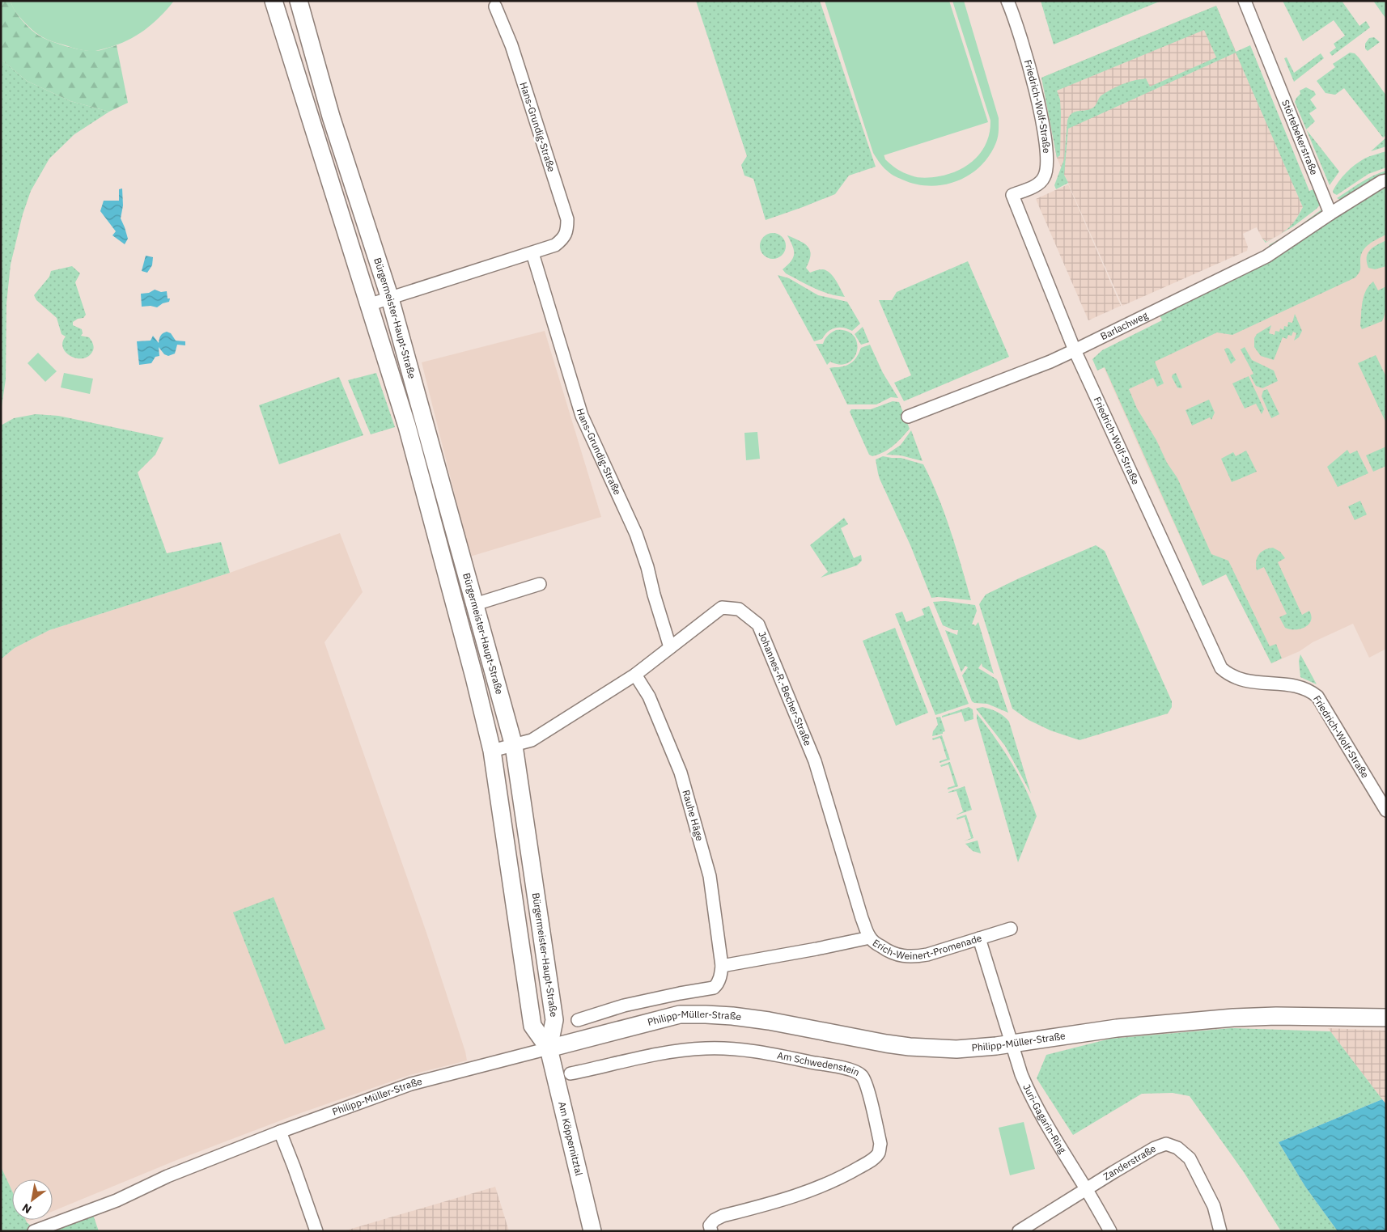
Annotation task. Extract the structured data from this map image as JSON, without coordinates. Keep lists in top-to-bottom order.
{
  "streets": {
    "street": [
      "Friedrich-Wolf-Straße",
      "Hans-Grundig-Straße",
      "Störtebekerstraße",
      "Bürgermeister-Haupt-Straße",
      "Barlachweg",
      "Johannes-R.-Becher-Straße",
      "Rauhe Häge",
      "Erich-Weinert-Promenade",
      "Philipp-Müller-Straße",
      "Am Schwedenstein",
      "Juri-Gagarin-Ring",
      "Am Köppernitztal",
      "Zanderstraße"
    ]
  },
  "crossings": [
    ["Friedrich-Wolf-Straße", "Barlachweg"],
    ["Hans-Grundig-Straße", "Bürgermeister-Haupt-Straße"],
    ["Hans-Grundig-Straße", "Johannes-R.-Becher-Straße"],
    ["Störtebekerstraße", "Barlachweg"],
    ["Bürgermeister-Haupt-Straße", "Johannes-R.-Becher-Straße"],
    ["Bürgermeister-Haupt-Straße", "Philipp-Müller-Straße"],
    ["Bürgermeister-Haupt-Straße", "Am Köppernitztal"],
    ["Johannes-R.-Becher-Straße", "Rauhe Häge"],
    ["Johannes-R.-Becher-Straße", "Erich-Weinert-Promenade"],
    ["Rauhe Häge", "Erich-Weinert-Promenade"],
    ["Erich-Weinert-Promenade", "Philipp-Müller-Straße"],
    ["Erich-Weinert-Promenade", "Juri-Gagarin-Ring"],
    ["Philipp-Müller-Straße", "Juri-Gagarin-Ring"],
    ["Philipp-Müller-Straße", "Am Köppernitztal"],
    ["Juri-Gagarin-Ring", "Zanderstraße"]
  ],
  "north": "bottom left"
}
